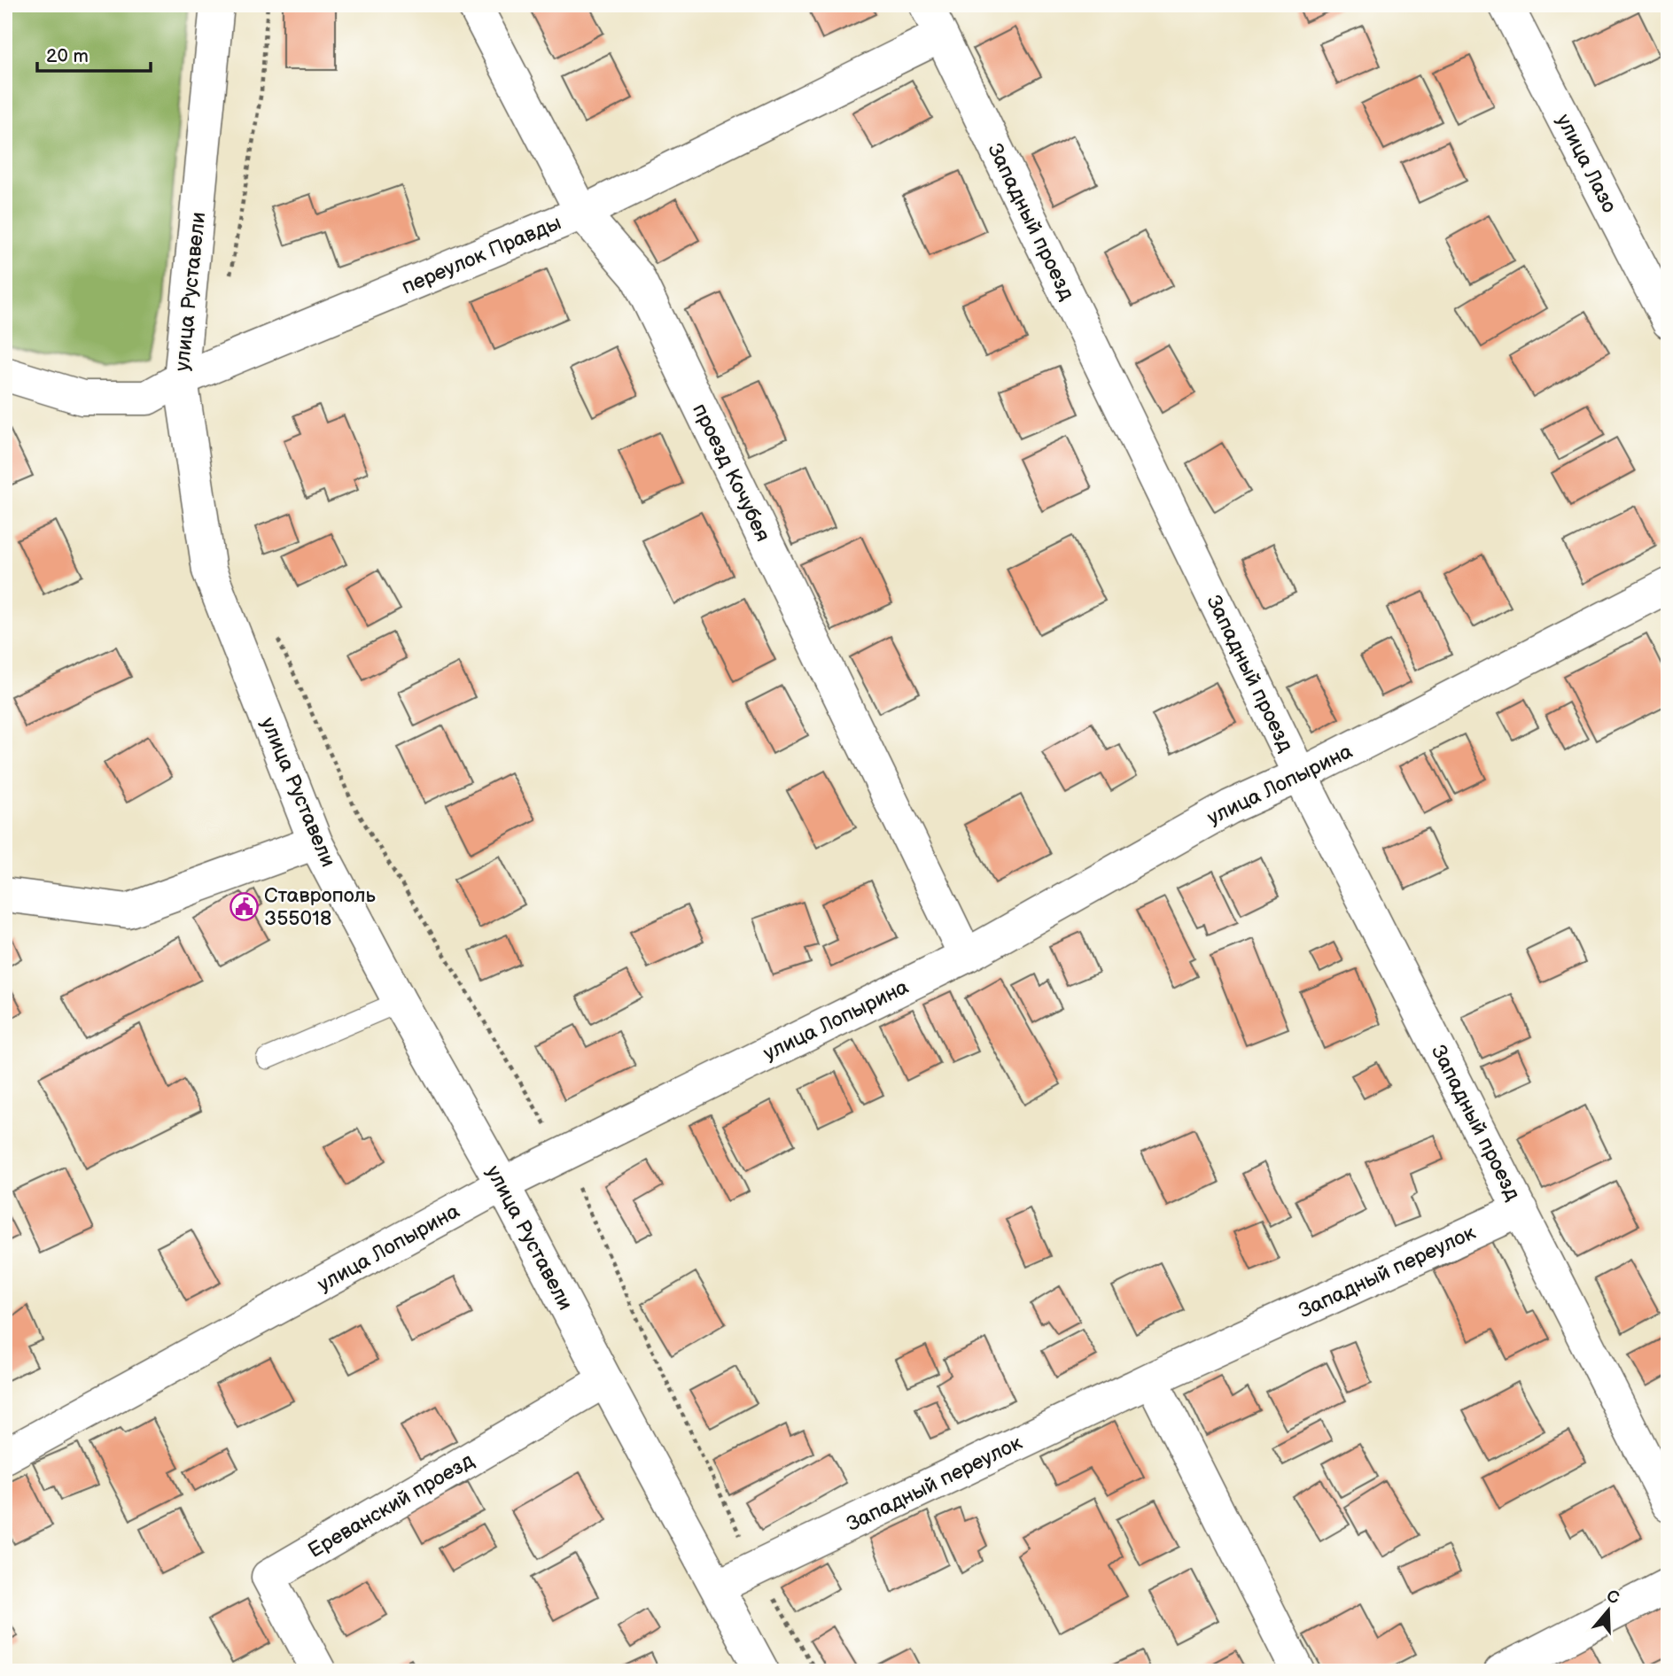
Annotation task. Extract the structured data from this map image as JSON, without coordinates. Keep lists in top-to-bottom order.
{
  "streets": {
    "street": [
      "улица Лазо",
      "Западный проезд",
      "переулок Правды",
      "улица Руставели",
      "проезд Кочубея",
      "улица Лопырина",
      "Западный переулок",
      "Ереванский проезд"
    ]
  },
  "crossings": [
    ["Западный проезд", "переулок Правды"],
    ["Западный проезд", "улица Лопырина"],
    ["Западный проезд", "Западный переулок"],
    ["переулок Правды", "улица Руставели"],
    ["переулок Правды", "проезд Кочубея"],
    ["улица Руставели", "улица Лопырина"],
    ["улица Руставели", "Западный переулок"],
    ["улица Руставели", "Ереванский проезд"],
    ["проезд Кочубея", "улица Лопырина"]
  ],
  "places": {
    "public building": ["Ставрополь 355018"]
  },
  "scale_bar": "20 m",
  "north": "top"
}
